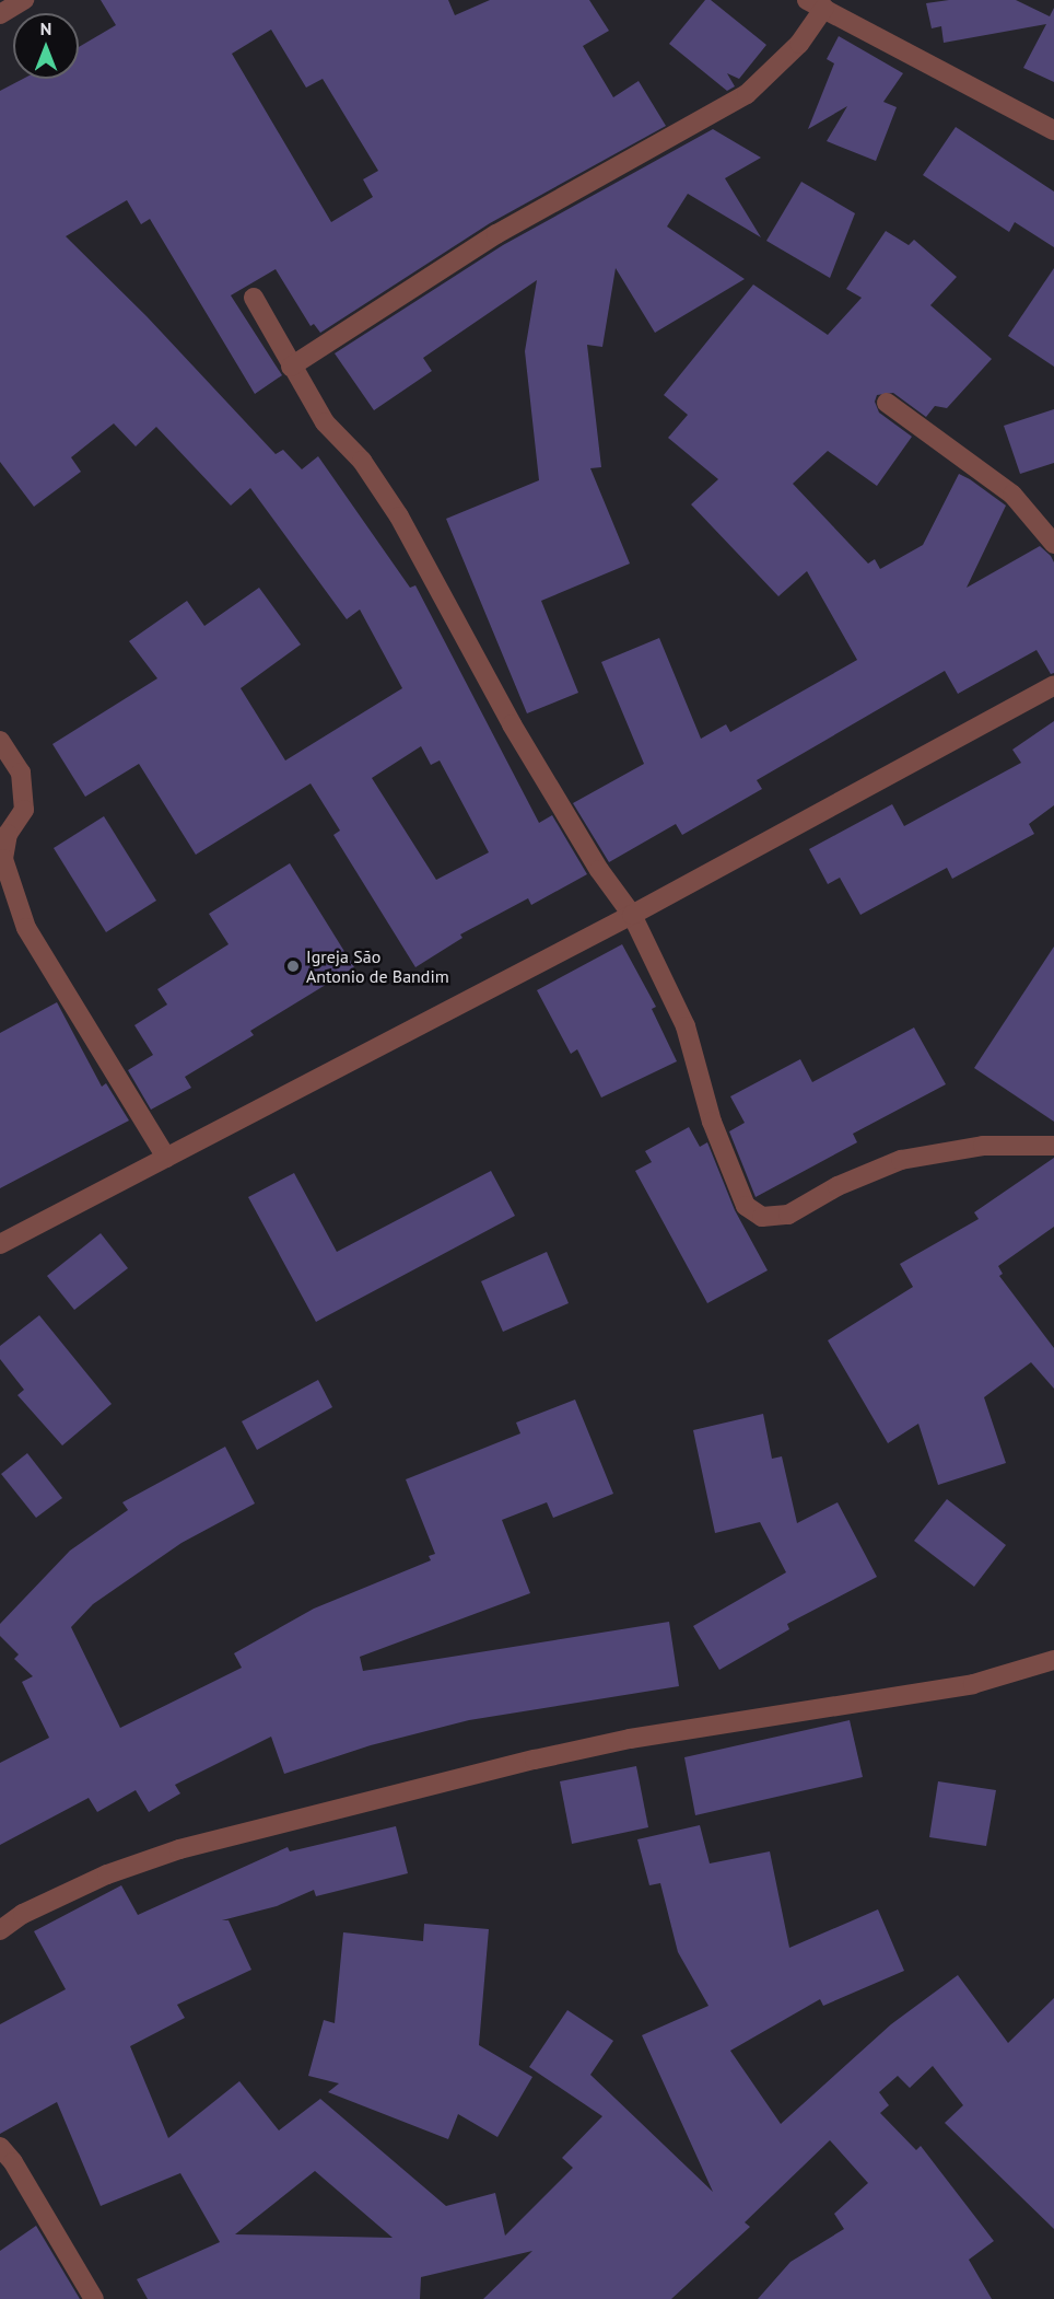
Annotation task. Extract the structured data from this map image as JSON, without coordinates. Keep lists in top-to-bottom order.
{
  "places": ["Igreja São Antonio de Bandim"],
  "north": "top"
}
